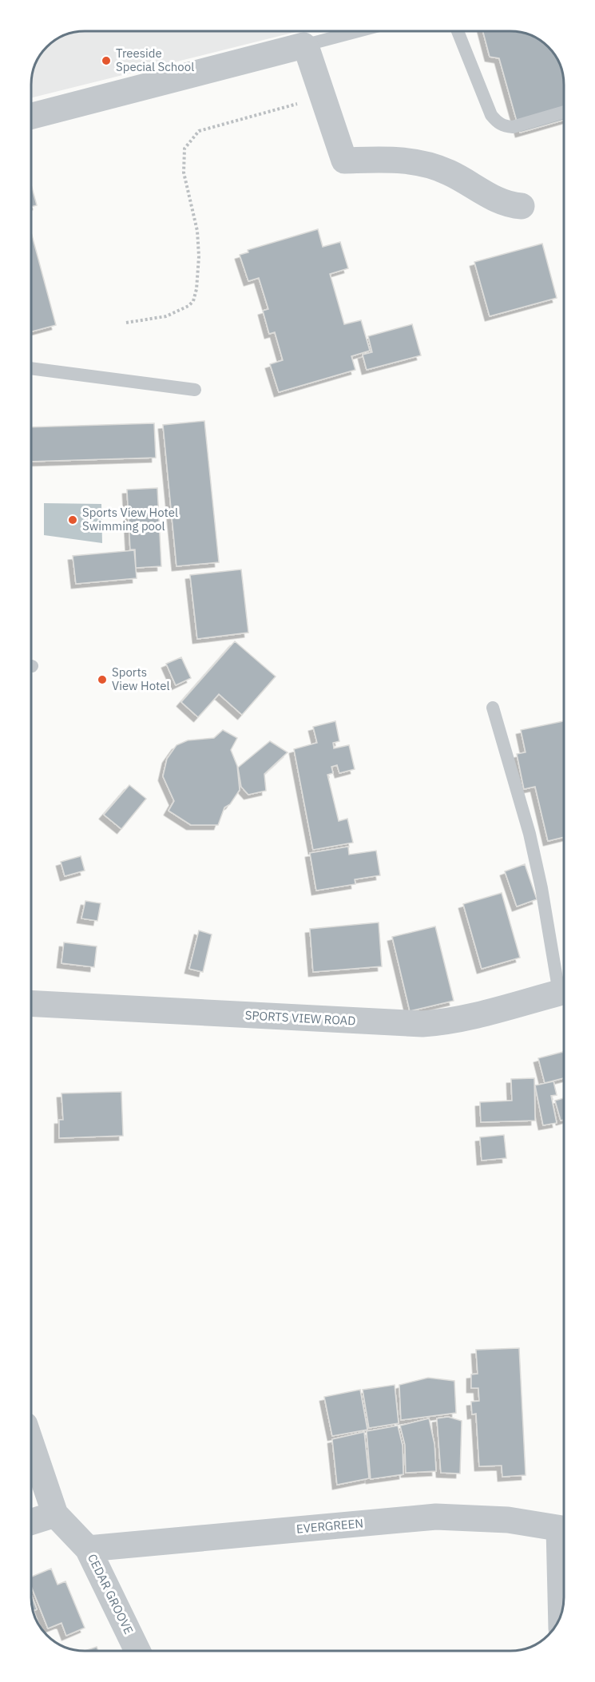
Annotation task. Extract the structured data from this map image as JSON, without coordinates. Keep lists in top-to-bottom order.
{
  "streets": {
    "street": ["SPORTS VIEW ROAD", "EVERGREEN", "CEDAR GROOVE"]
  },
  "crossings": [
    ["EVERGREEN", "CEDAR GROOVE"]
  ],
  "places": ["Treeside Special School", "Sports View Hotel Swimming pool", "Sports View Hotel"]
}
